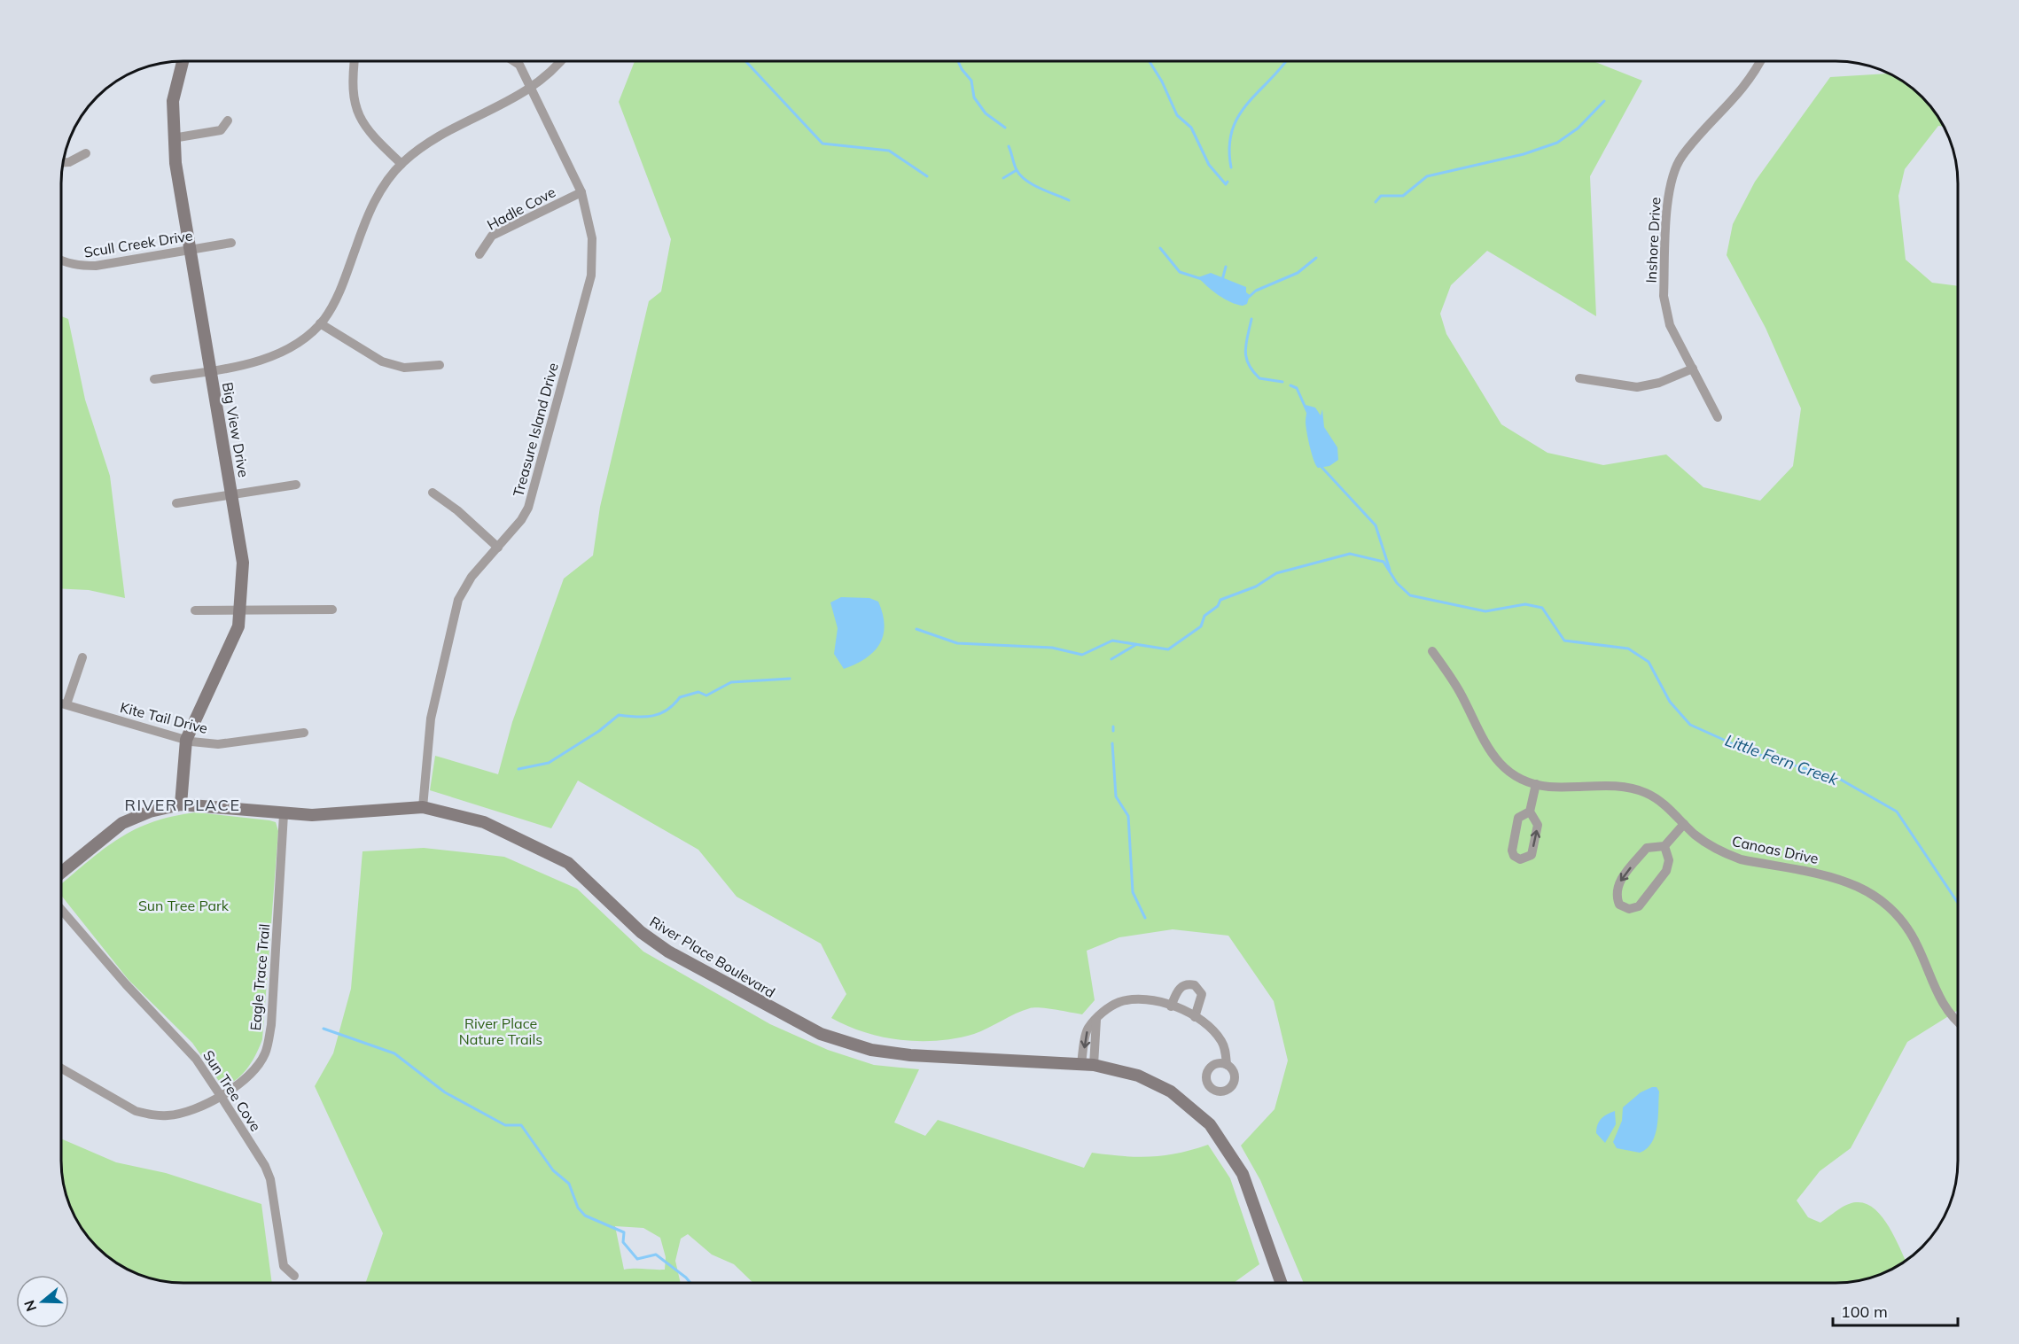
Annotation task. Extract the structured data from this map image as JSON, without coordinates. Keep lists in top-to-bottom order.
{
  "streets": {
    "street": [
      "Hadle Cove",
      "Inshore Drive",
      "Scull Creek Drive",
      "Big View Drive",
      "Treasure Island Drive",
      "Kite Tail Drive",
      "Canoas Drive",
      "River Place Boulevard",
      "Eagle Trace Trail",
      "Sun Tree Cove"
    ]
  },
  "crossings": [
    ["Hadle Cove", "Treasure Island Drive"],
    ["Scull Creek Drive", "Big View Drive"],
    ["Big View Drive", "Kite Tail Drive"],
    ["Big View Drive", "River Place Boulevard"],
    ["Treasure Island Drive", "River Place Boulevard"],
    ["River Place Boulevard", "Eagle Trace Trail"],
    ["Eagle Trace Trail", "Sun Tree Cove"]
  ],
  "districts": ["RIVER PLACE"],
  "water": ["Little Fern Creek"],
  "parks": ["Sun Tree Park", "River Place Nature Trails"],
  "scale_bar": "100 m",
  "north": "left"
}
